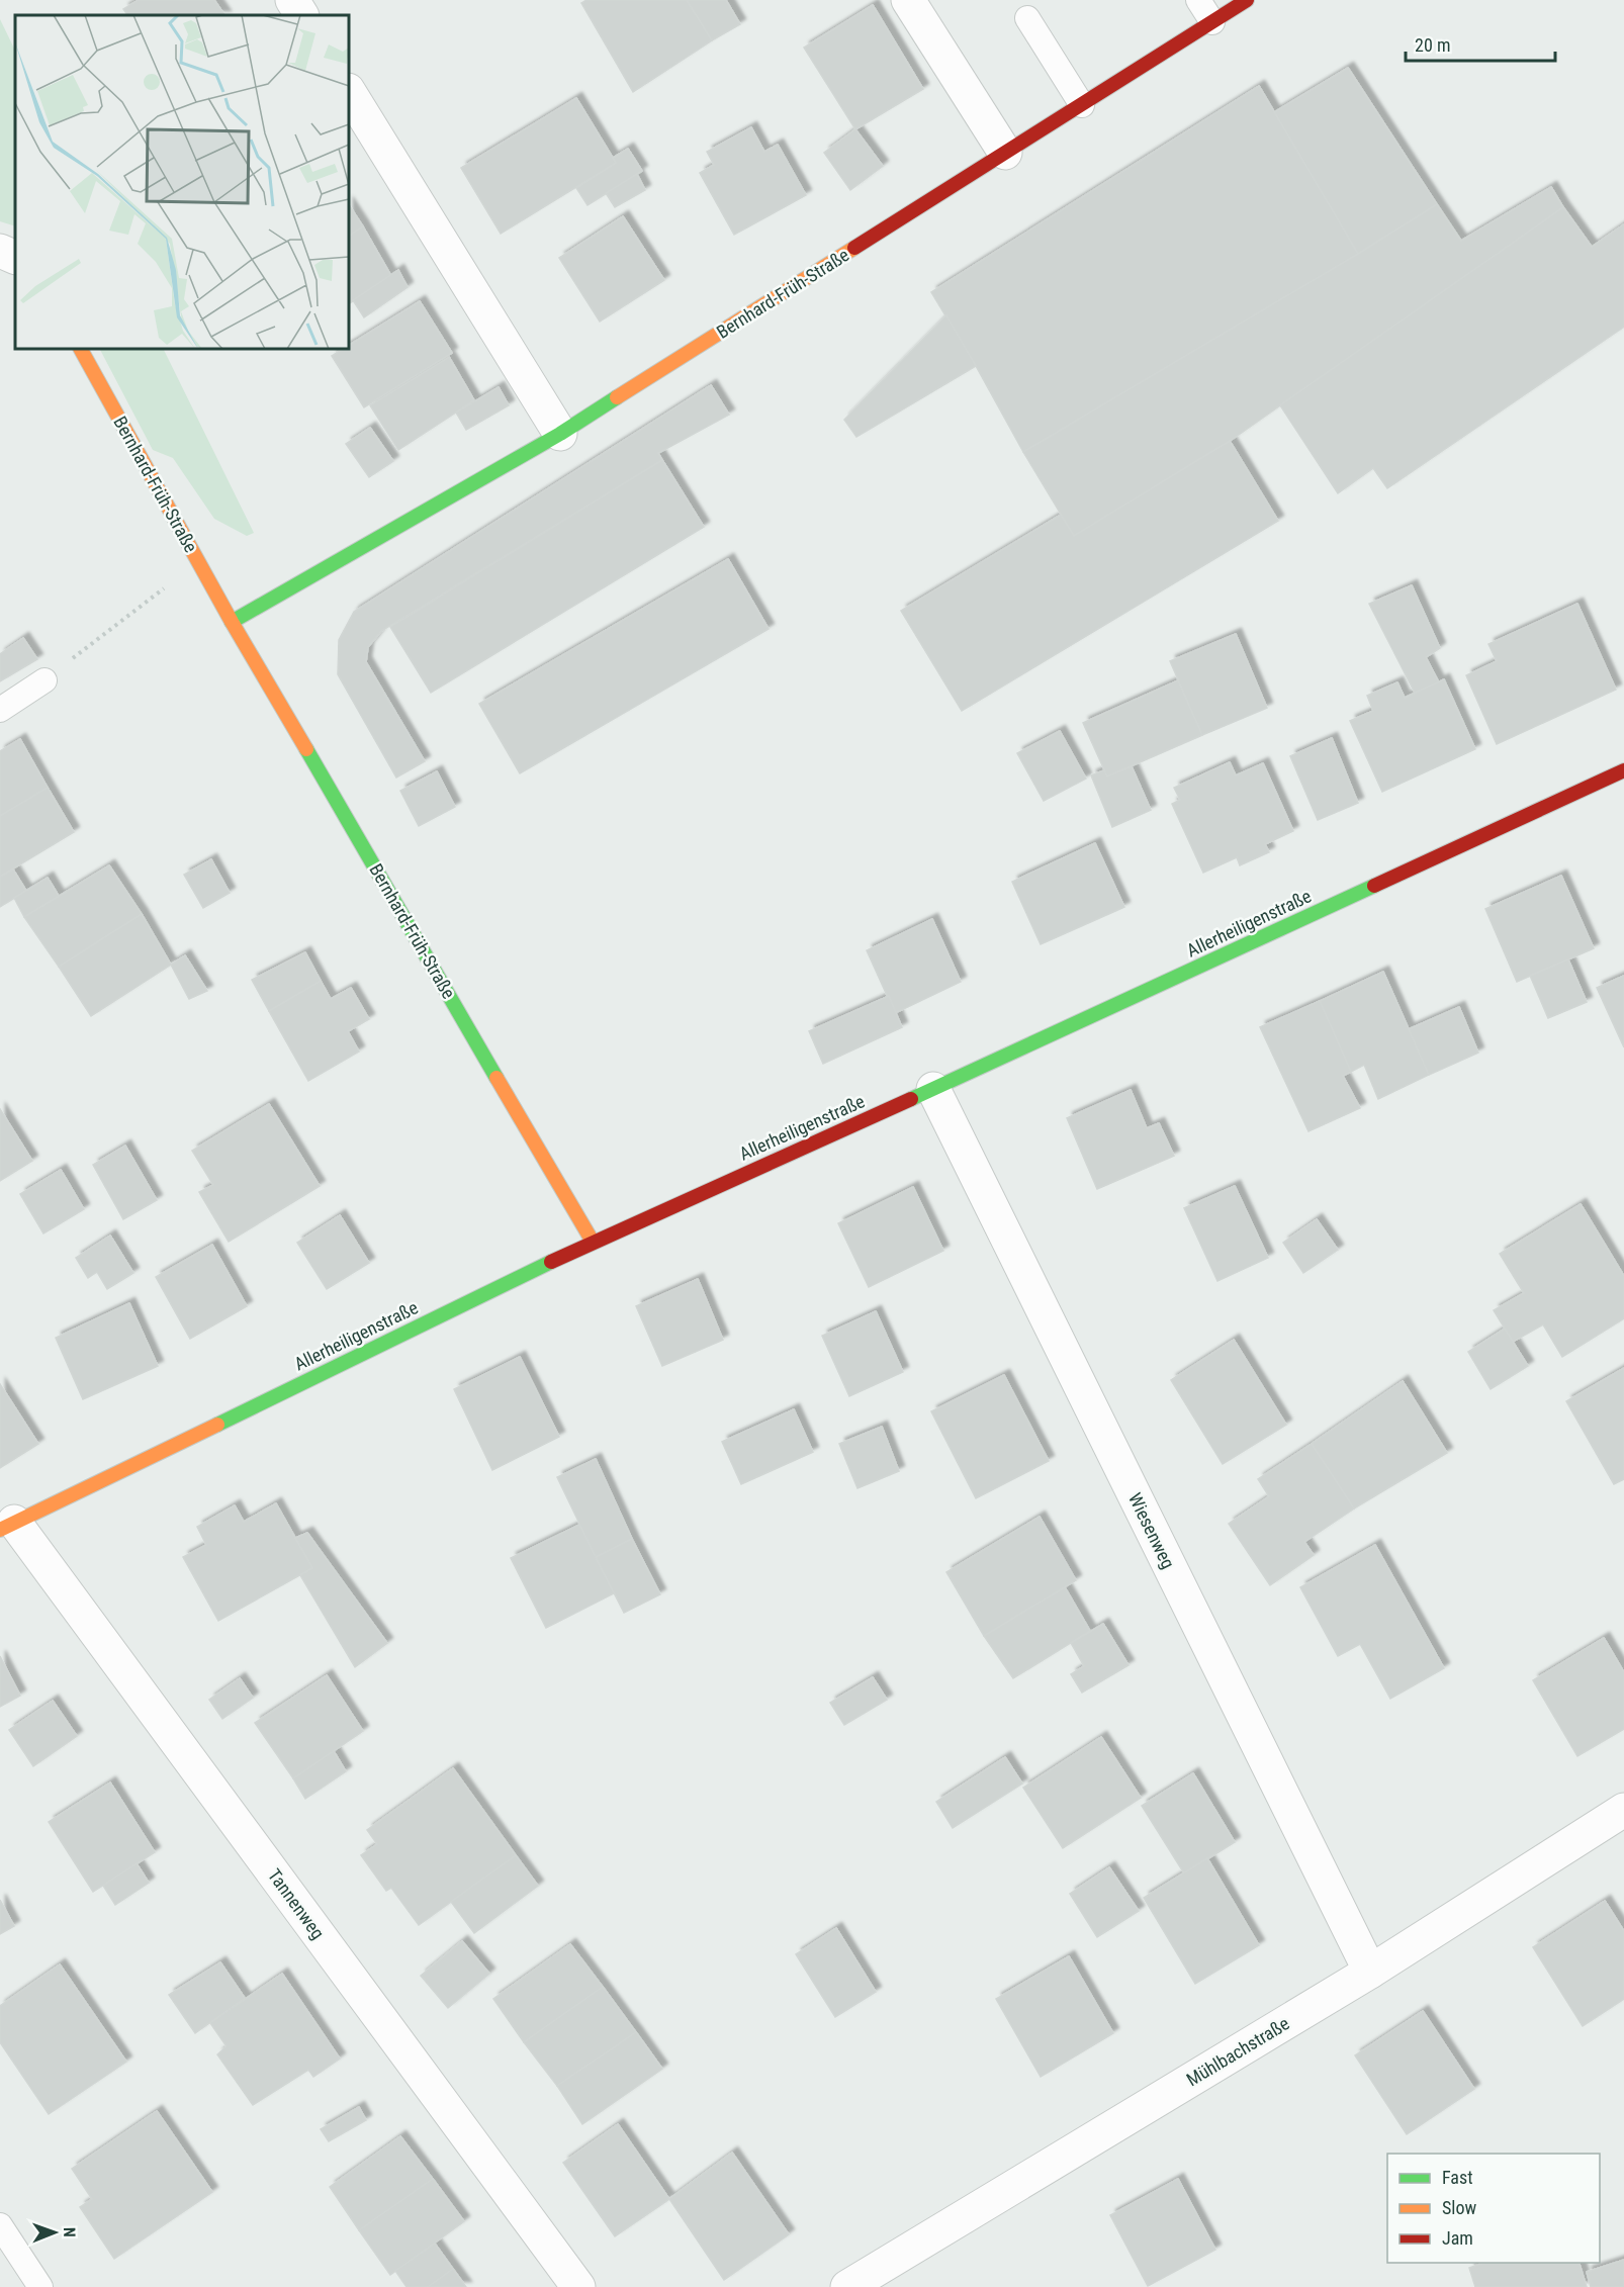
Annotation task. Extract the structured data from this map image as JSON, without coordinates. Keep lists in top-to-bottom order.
{
  "streets": {
    "street": [
      "Bernhard-Früh-Straße",
      "Allerheiligenstraße",
      "Wiesenweg",
      "Tannenweg",
      "Mühlbachstraße"
    ]
  },
  "crossings": [
    ["Bernhard-Früh-Straße", "Allerheiligenstraße"],
    ["Allerheiligenstraße", "Wiesenweg"],
    ["Allerheiligenstraße", "Tannenweg"],
    ["Wiesenweg", "Mühlbachstraße"]
  ],
  "legend": ["Fast", "Slow", "Jam"],
  "scale_bar": "20 m",
  "north": "right"
}
